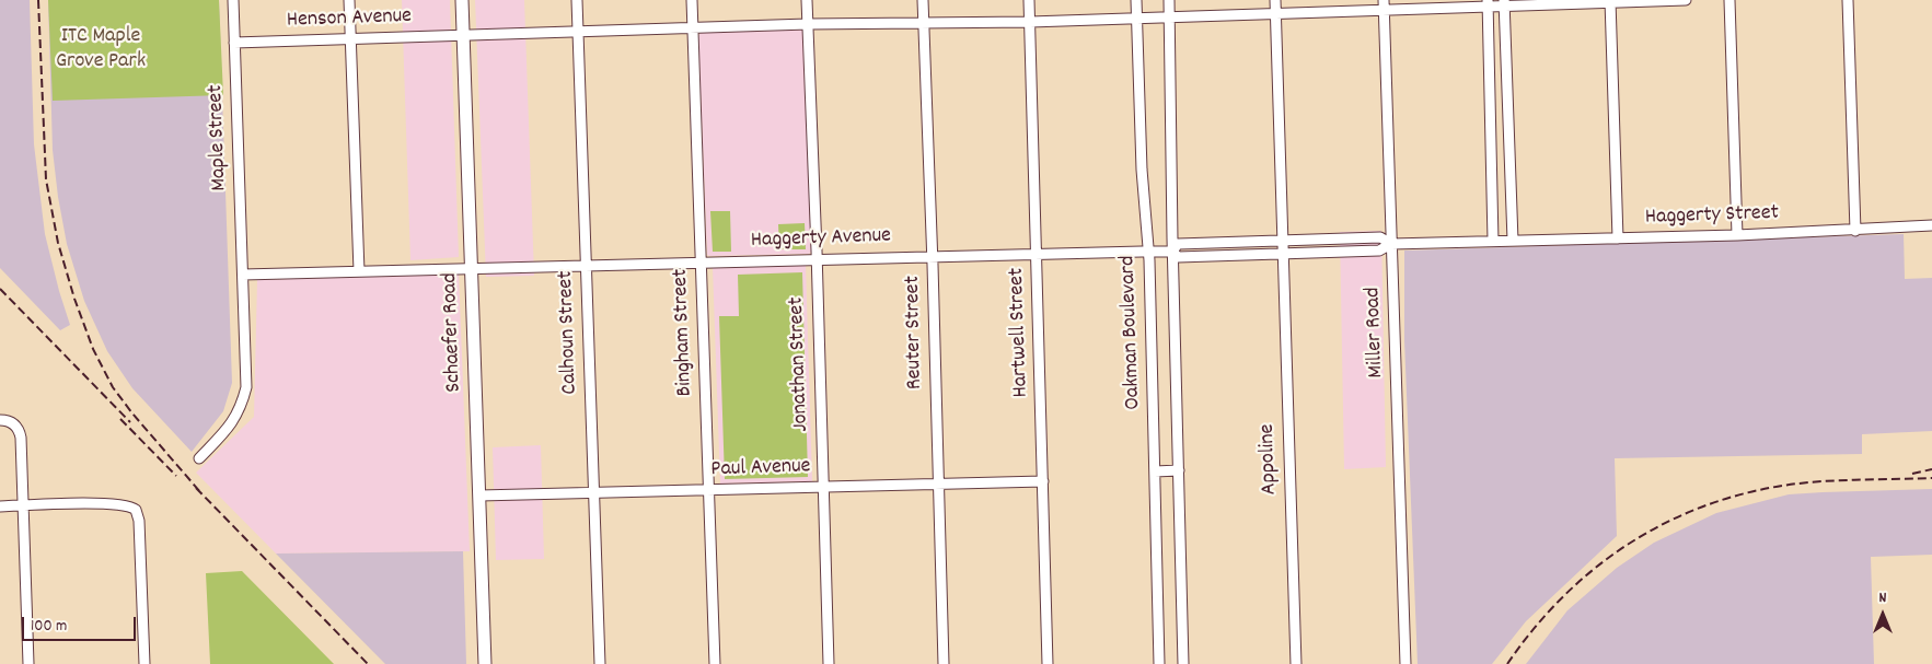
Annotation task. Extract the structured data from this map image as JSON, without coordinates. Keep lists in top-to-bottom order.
{
  "streets": {
    "main road": ["Schaefer Road"],
    "street": [
      "Henson Avenue",
      "Maple Street",
      "Haggerty Street",
      "Haggerty Avenue",
      "Calhoun Street",
      "Bingham Street",
      "Reuter Street",
      "Hartwell Street",
      "Oakman Boulevard",
      "Miller Road",
      "Jonathan Street",
      "Appoline",
      "Paul Avenue"
    ]
  },
  "crossings": [
    ["Henson Avenue", "Maple Street"],
    ["Henson Avenue", "Schaefer Road"],
    ["Henson Avenue", "Calhoun Street"],
    ["Henson Avenue", "Bingham Street"],
    ["Henson Avenue", "Reuter Street"],
    ["Henson Avenue", "Hartwell Street"],
    ["Henson Avenue", "Oakman Boulevard"],
    ["Henson Avenue", "Miller Road"],
    ["Henson Avenue", "Jonathan Street"],
    ["Henson Avenue", "Appoline"],
    ["Haggerty Street", "Haggerty Avenue"],
    ["Haggerty Avenue", "Schaefer Road"],
    ["Haggerty Avenue", "Calhoun Street"],
    ["Haggerty Avenue", "Bingham Street"],
    ["Haggerty Avenue", "Reuter Street"],
    ["Haggerty Avenue", "Hartwell Street"],
    ["Haggerty Avenue", "Oakman Boulevard"],
    ["Haggerty Avenue", "Miller Road"],
    ["Haggerty Avenue", "Jonathan Street"],
    ["Haggerty Avenue", "Appoline"],
    ["Schaefer Road", "Paul Avenue"],
    ["Calhoun Street", "Paul Avenue"],
    ["Bingham Street", "Paul Avenue"],
    ["Reuter Street", "Paul Avenue"],
    ["Hartwell Street", "Paul Avenue"],
    ["Jonathan Street", "Paul Avenue"]
  ],
  "parks": ["ITC Maple Grove Park"],
  "scale_bar": "100 m",
  "north": "top"
}
